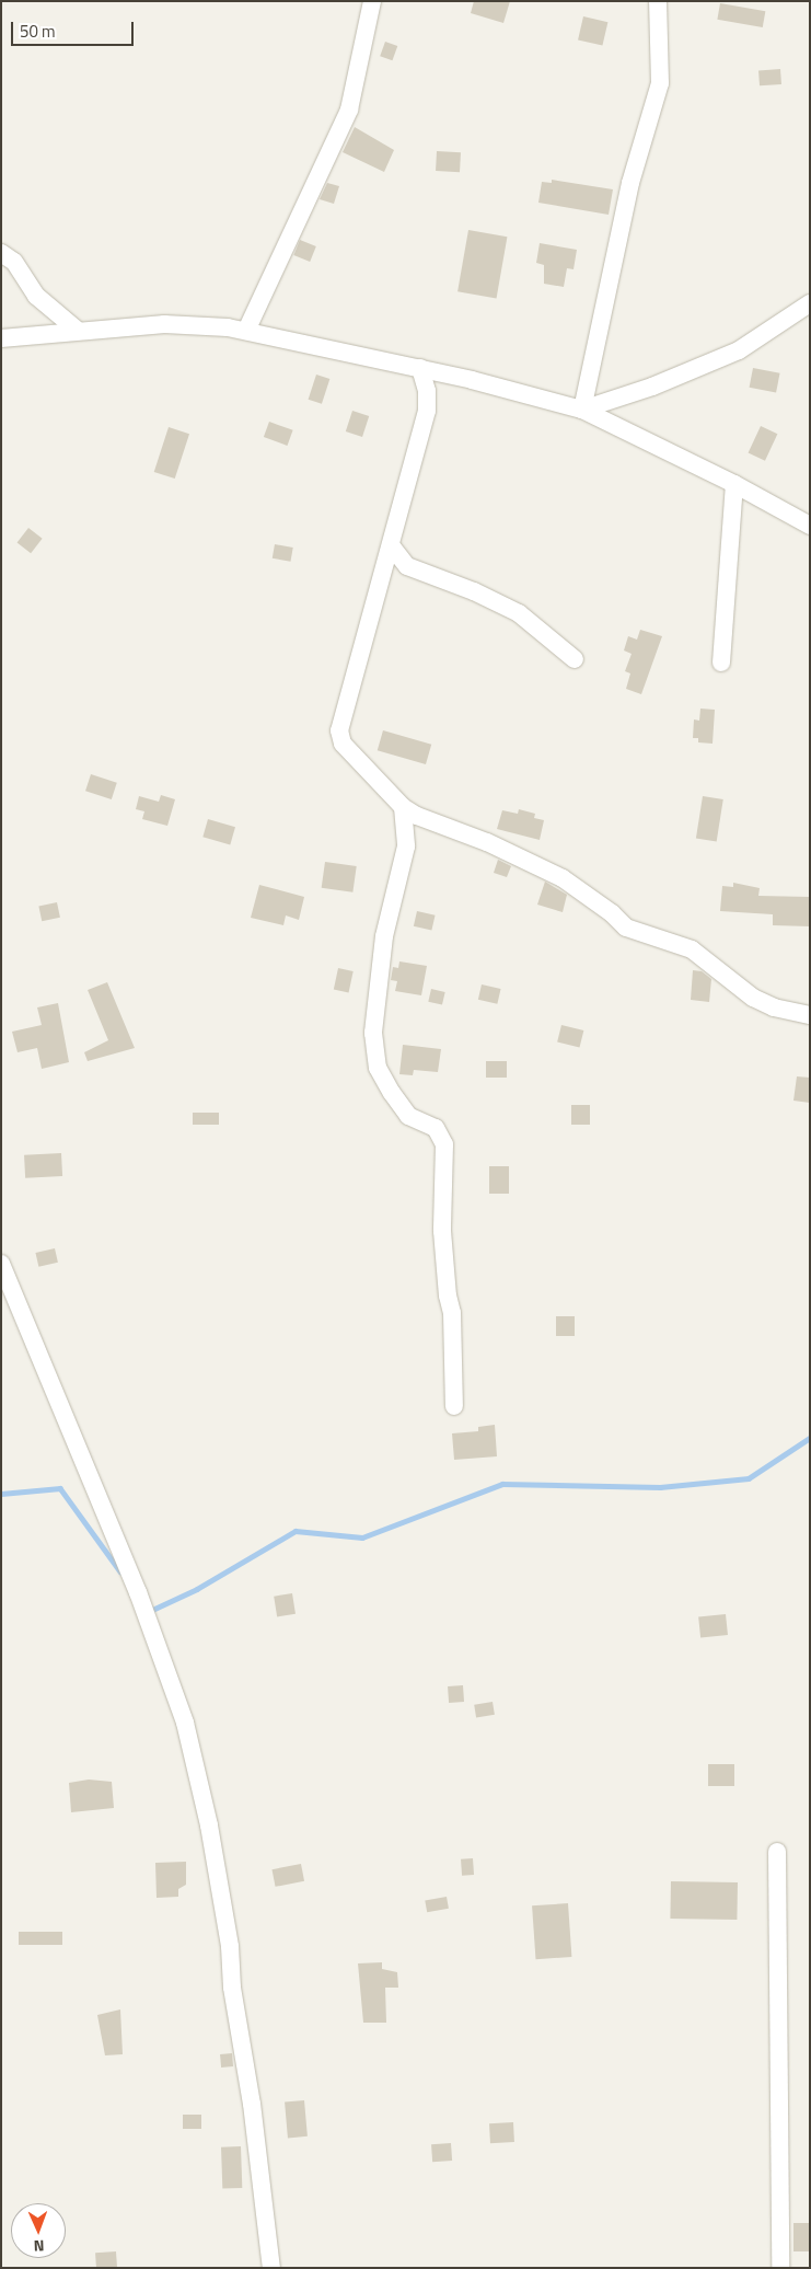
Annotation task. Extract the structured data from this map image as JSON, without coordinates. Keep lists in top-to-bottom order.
{
  "scale_bar": "50 m",
  "north": "bottom"
}
